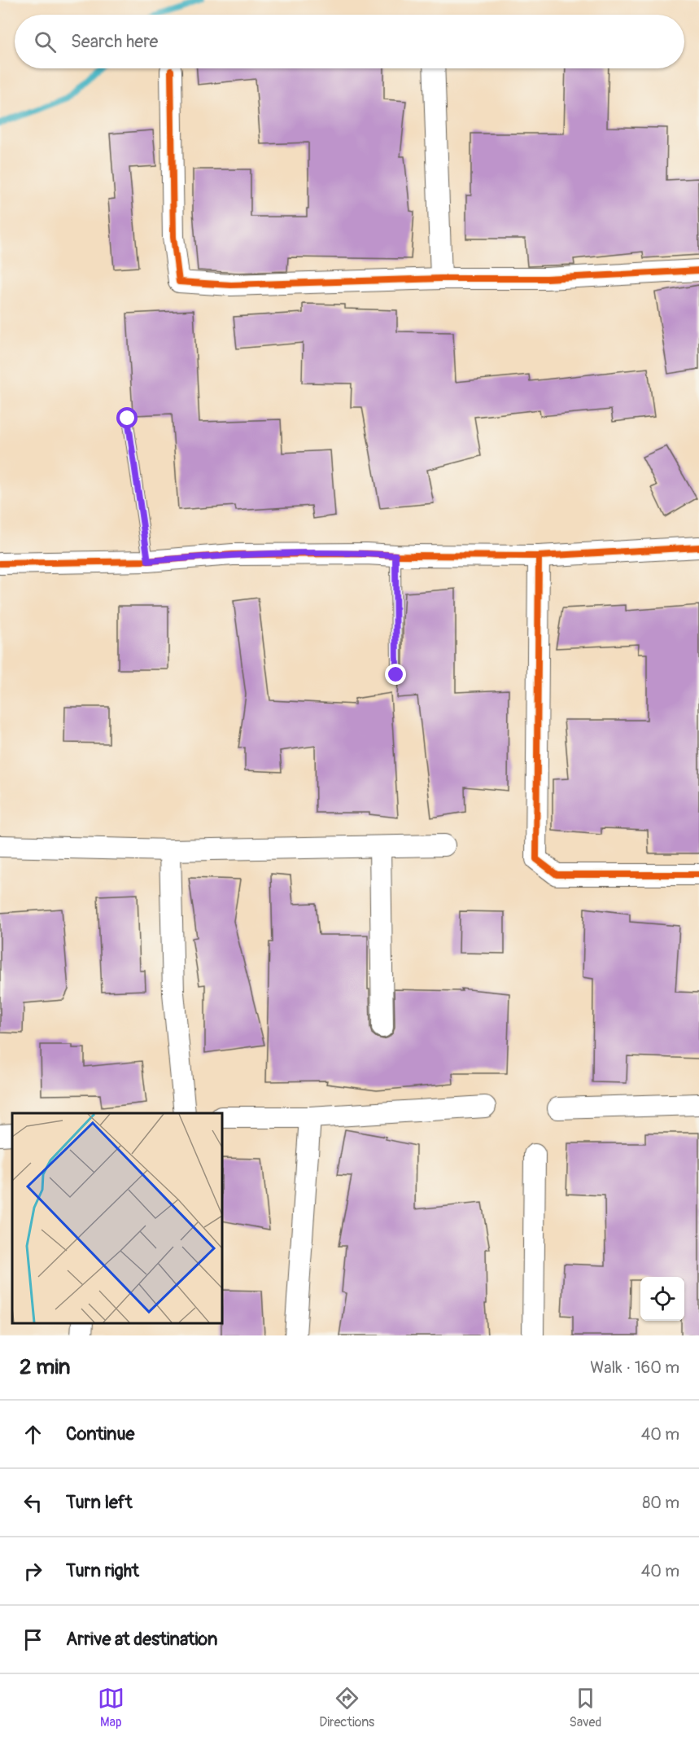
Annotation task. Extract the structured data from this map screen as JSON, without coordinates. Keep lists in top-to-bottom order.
{
  "page": {
    "search": "Search here",
    "heading": ["2 min", "Walk · 160 m"],
    "list": [
      ["Continue", "40 m"],
      ["Turn left", "80 m"],
      ["Turn right", "40 m"],
      "Arrive at destination"
    ],
    "nav": ["Map", "Directions", "Saved"]
  }
}
